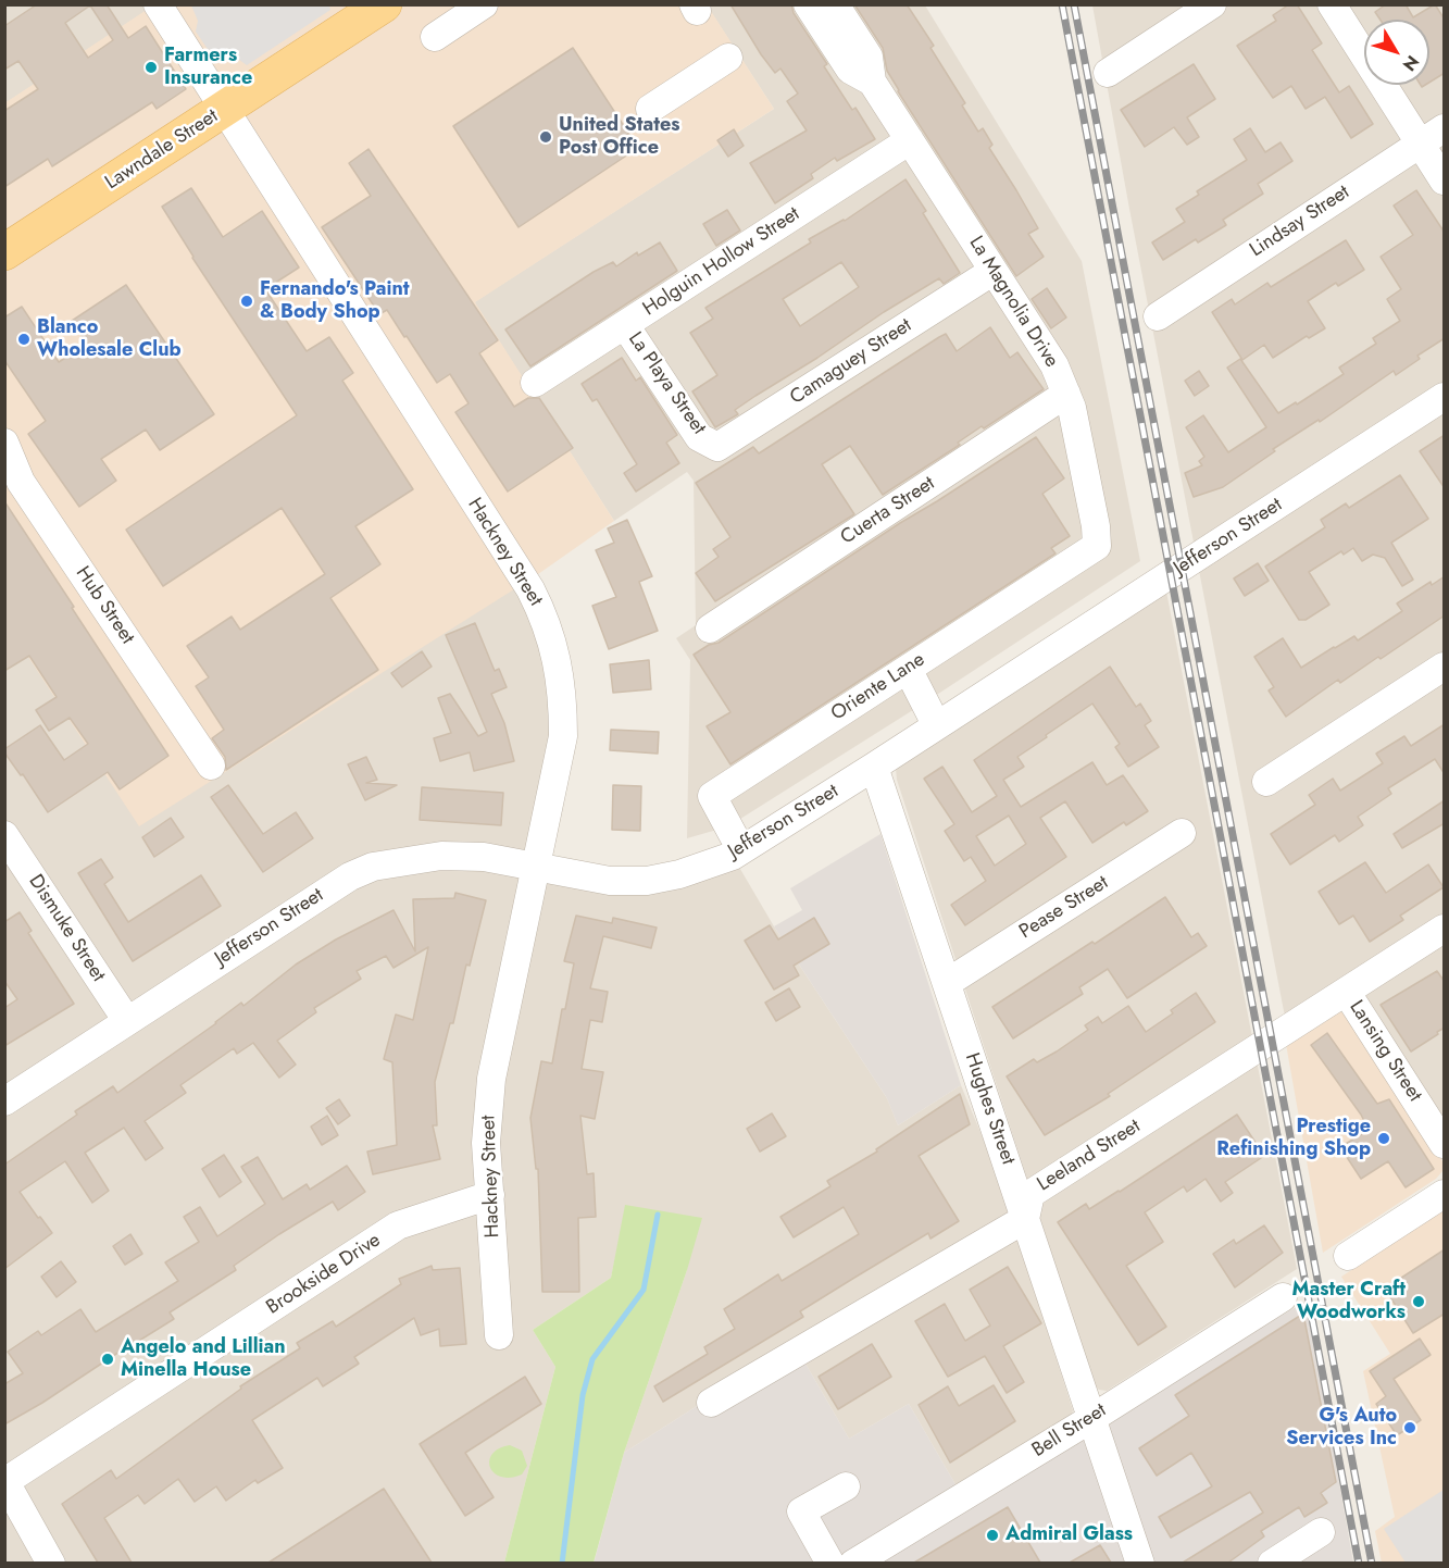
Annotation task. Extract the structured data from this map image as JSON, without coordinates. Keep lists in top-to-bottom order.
{
  "streets": {
    "main road": ["Lawndale Street"],
    "street": [
      "Lindsay Street",
      "Holguin Hollow Street",
      "La Magnolia Drive",
      "Camaguey Street",
      "La Playa Street",
      "Cuerta Street",
      "Jefferson Street",
      "Hackney Street",
      "Hub Street",
      "Oriente Lane",
      "Pease Street",
      "Dismuke Street",
      "Lansing Street",
      "Hughes Street",
      "Leeland Street",
      "Brookside Drive",
      "Bell Street"
    ]
  },
  "crossings": [
    ["Lawndale Street", "Hackney Street"],
    ["Holguin Hollow Street", "La Magnolia Drive"],
    ["Holguin Hollow Street", "La Playa Street"],
    ["La Magnolia Drive", "Camaguey Street"],
    ["La Magnolia Drive", "Cuerta Street"],
    ["La Magnolia Drive", "Oriente Lane"],
    ["Camaguey Street", "La Playa Street"],
    ["Jefferson Street", "Hackney Street"],
    ["Jefferson Street", "Oriente Lane"],
    ["Jefferson Street", "Dismuke Street"],
    ["Jefferson Street", "Hughes Street"],
    ["Hackney Street", "Brookside Drive"],
    ["Pease Street", "Hughes Street"],
    ["Lansing Street", "Leeland Street"],
    ["Hughes Street", "Leeland Street"],
    ["Hughes Street", "Bell Street"]
  ],
  "places": [
    "Farmers Insurance",
    "United States Post Office",
    "Fernando's Paint & Body Shop",
    "Blanco Wholesale Club",
    "Prestige Refinishing Shop",
    "Master Craft Woodworks",
    "Angelo and Lillian Minella House",
    "G's Auto Services Inc",
    "Admiral Glass"
  ],
  "north": "bottom right"
}
